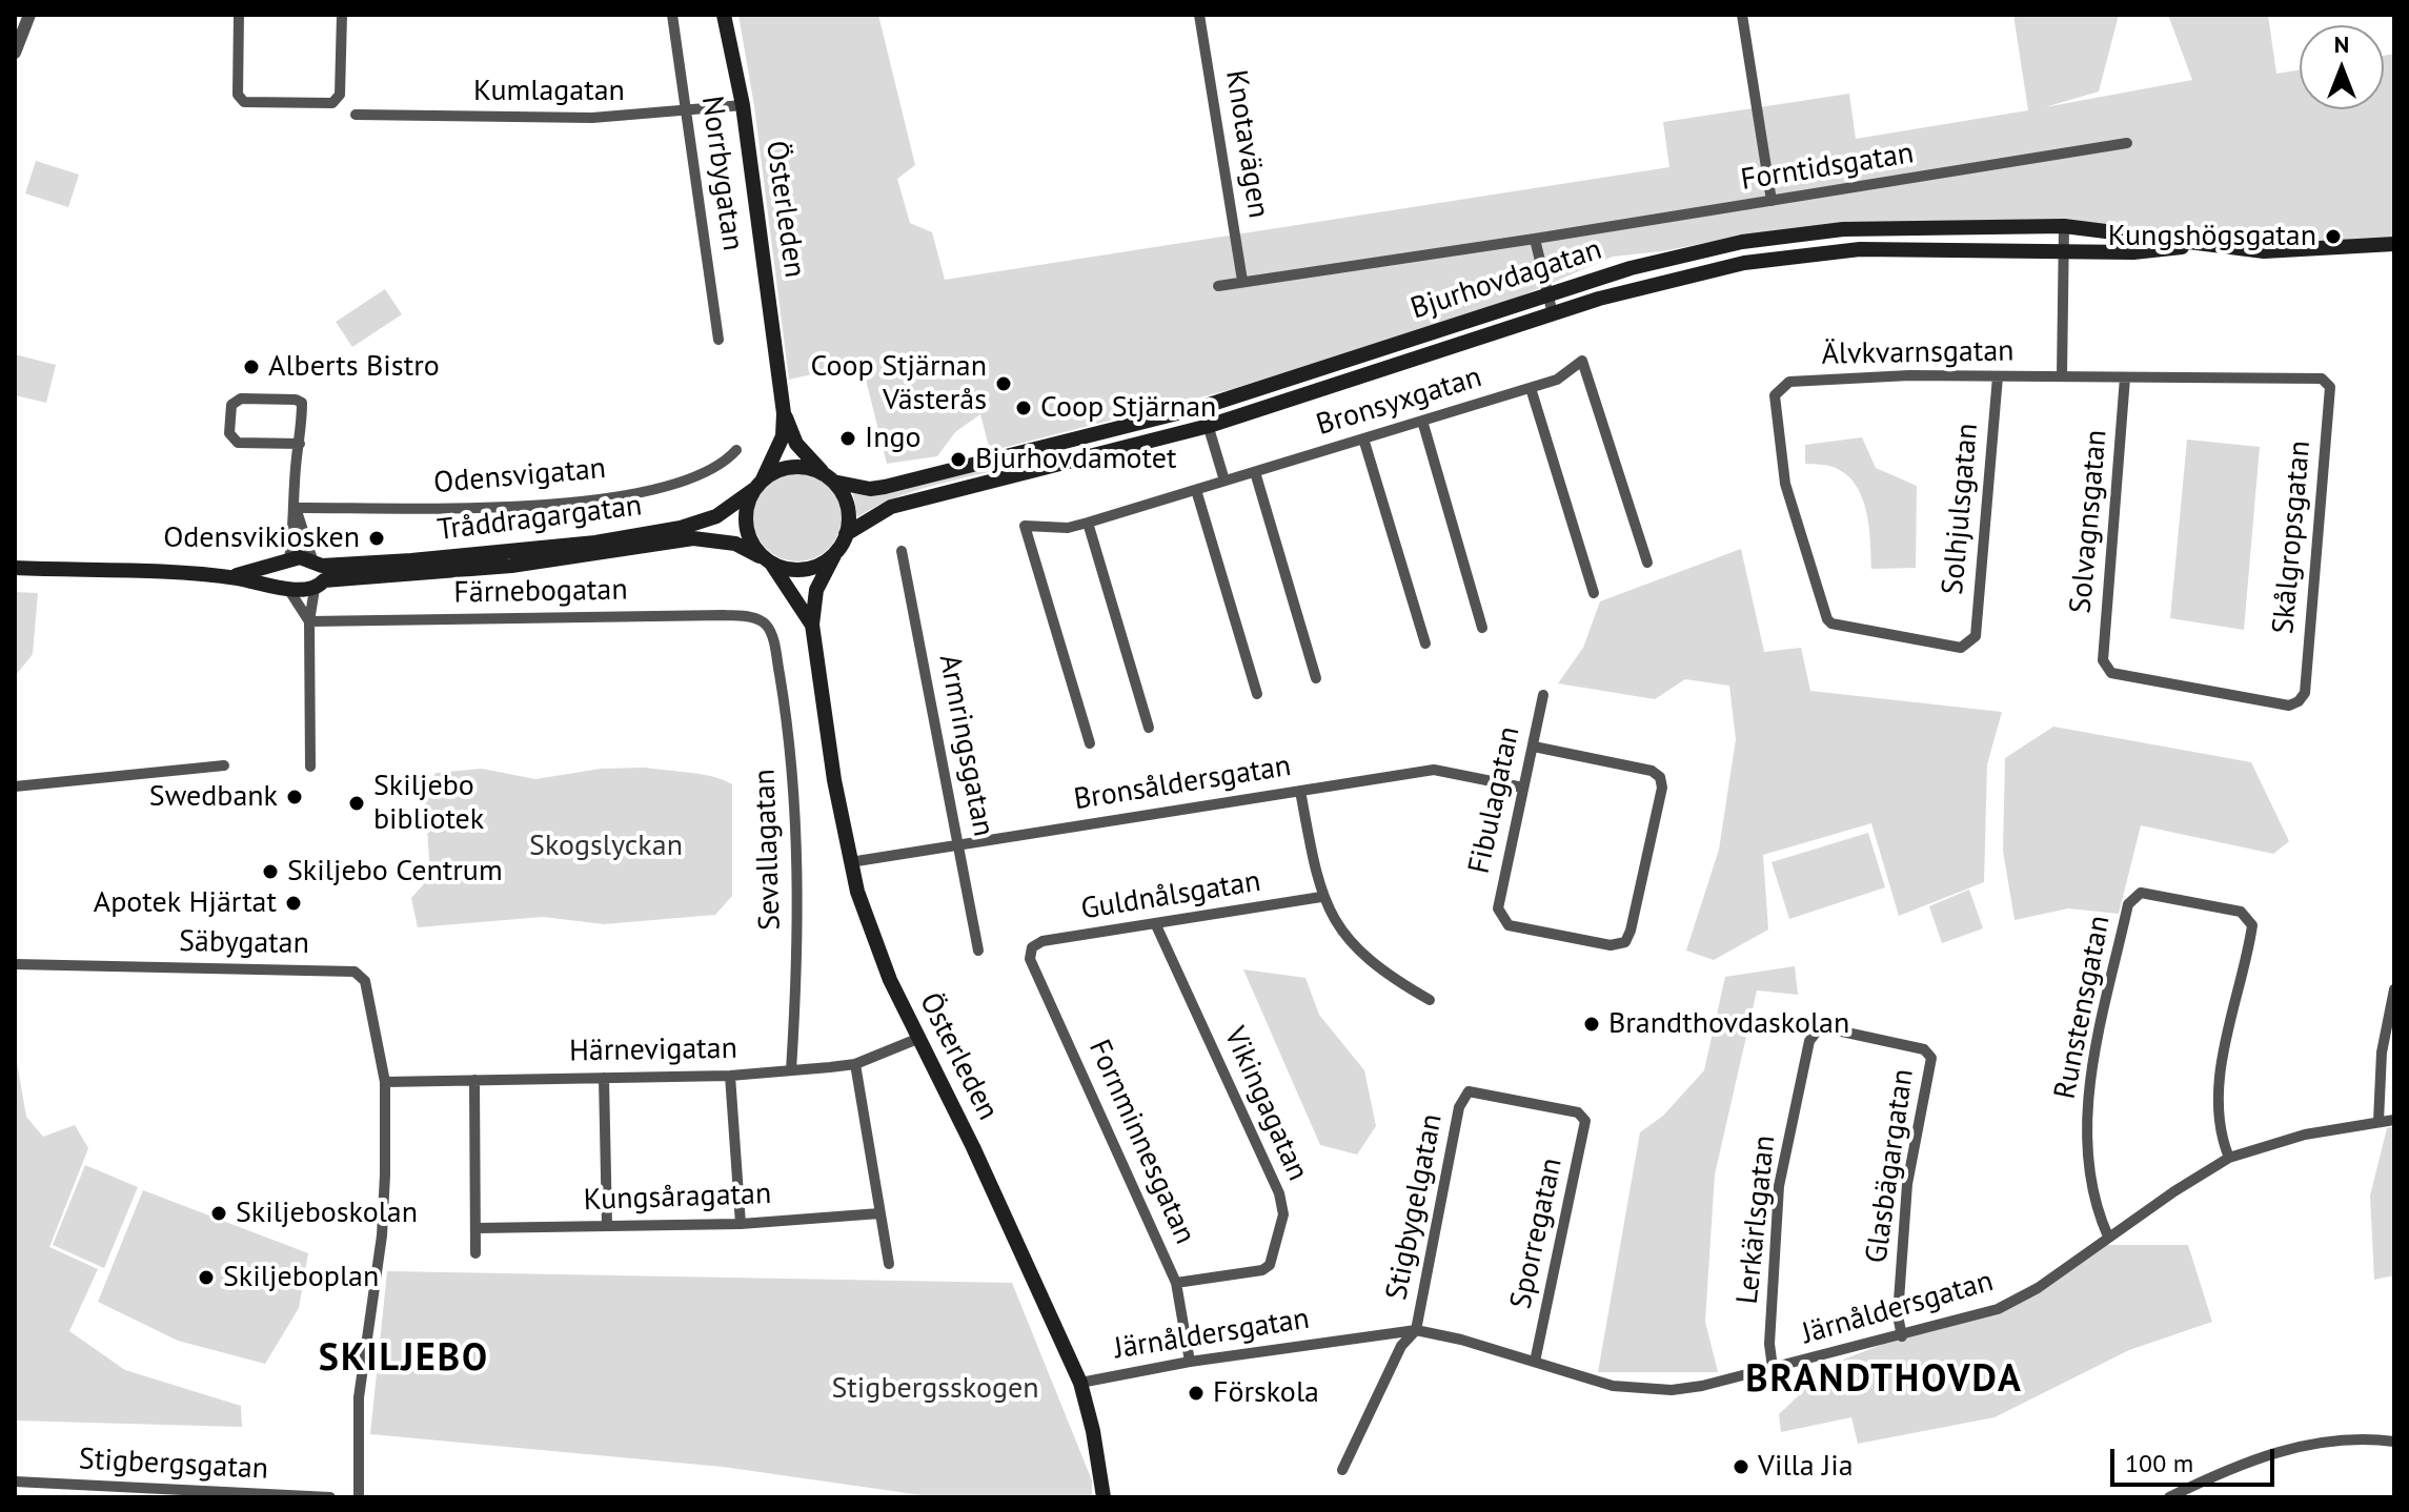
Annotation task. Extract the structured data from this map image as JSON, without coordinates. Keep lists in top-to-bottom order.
{
  "streets": {
    "main road": ["Österleden", "Bjurhovdagatan", "Tråddragargatan"],
    "street": [
      "Kumlagatan",
      "Knotavägen",
      "Forntidsgatan",
      "Norrbygatan",
      "Älvkvarnsgatan",
      "Bronsyxgatan",
      "Odensvigatan",
      "Solhjulsgatan",
      "Solvagnsgatan",
      "Skålgropsgatan",
      "Färnebogatan",
      "Armringsgatan",
      "Bronsåldersgatan",
      "Fibulagatan",
      "Sevallagatan",
      "Guldnålsgatan",
      "Säbygatan",
      "Runstensgatan",
      "Härnevigatan",
      "Vikingagatan",
      "Fornminnesgatan",
      "Glasbägargatan",
      "Kungsåragatan",
      "Stigbygelgatan",
      "Lerkärlsgatan",
      "Sporregatan",
      "Järnåldersgatan",
      "Stigbergsgatan"
    ]
  },
  "crossings": [
    ["Kumlagatan", "Norrbygatan"],
    ["Kumlagatan", "Österleden"],
    ["Knotavägen", "Forntidsgatan"],
    ["Österleden", "Bjurhovdagatan"],
    ["Österleden", "Tråddragargatan"],
    ["Österleden", "Bronsåldersgatan"],
    ["Österleden", "Härnevigatan"],
    ["Österleden", "Järnåldersgatan"],
    ["Bjurhovdagatan", "Tråddragargatan"],
    ["Älvkvarnsgatan", "Solhjulsgatan"],
    ["Älvkvarnsgatan", "Solvagnsgatan"],
    ["Älvkvarnsgatan", "Skålgropsgatan"],
    ["Solvagnsgatan", "Skålgropsgatan"],
    ["Färnebogatan", "Sevallagatan"],
    ["Armringsgatan", "Bronsåldersgatan"],
    ["Bronsåldersgatan", "Fibulagatan"],
    ["Sevallagatan", "Härnevigatan"],
    ["Guldnålsgatan", "Vikingagatan"],
    ["Guldnålsgatan", "Fornminnesgatan"],
    ["Säbygatan", "Härnevigatan"],
    ["Runstensgatan", "Järnåldersgatan"],
    ["Vikingagatan", "Fornminnesgatan"],
    ["Fornminnesgatan", "Järnåldersgatan"],
    ["Glasbägargatan", "Lerkärlsgatan"],
    ["Glasbägargatan", "Järnåldersgatan"],
    ["Stigbygelgatan", "Sporregatan"],
    ["Stigbygelgatan", "Järnåldersgatan"],
    ["Lerkärlsgatan", "Järnåldersgatan"],
    ["Sporregatan", "Järnåldersgatan"]
  ],
  "districts": ["SKILJEBO", "BRANDTHOVDA"],
  "parks": ["Skogslyckan", "Stigbergsskogen"],
  "places": [
    "Kungshögsgatan",
    "Alberts Bistro",
    "Coop Stjärnan Västerås",
    "Coop Stjärnan",
    "Ingo",
    "Bjurhovdamotet",
    "Odensvikiosken",
    "Swedbank",
    "Skiljebo bibliotek",
    "Skiljebo Centrum",
    "Apotek Hjärtat",
    "Brandthovdaskolan",
    "Skiljeboskolan",
    "Skiljeboplan",
    "Förskola",
    "Villa Jia"
  ],
  "scale_bar": "100 m",
  "north": "top"
}
